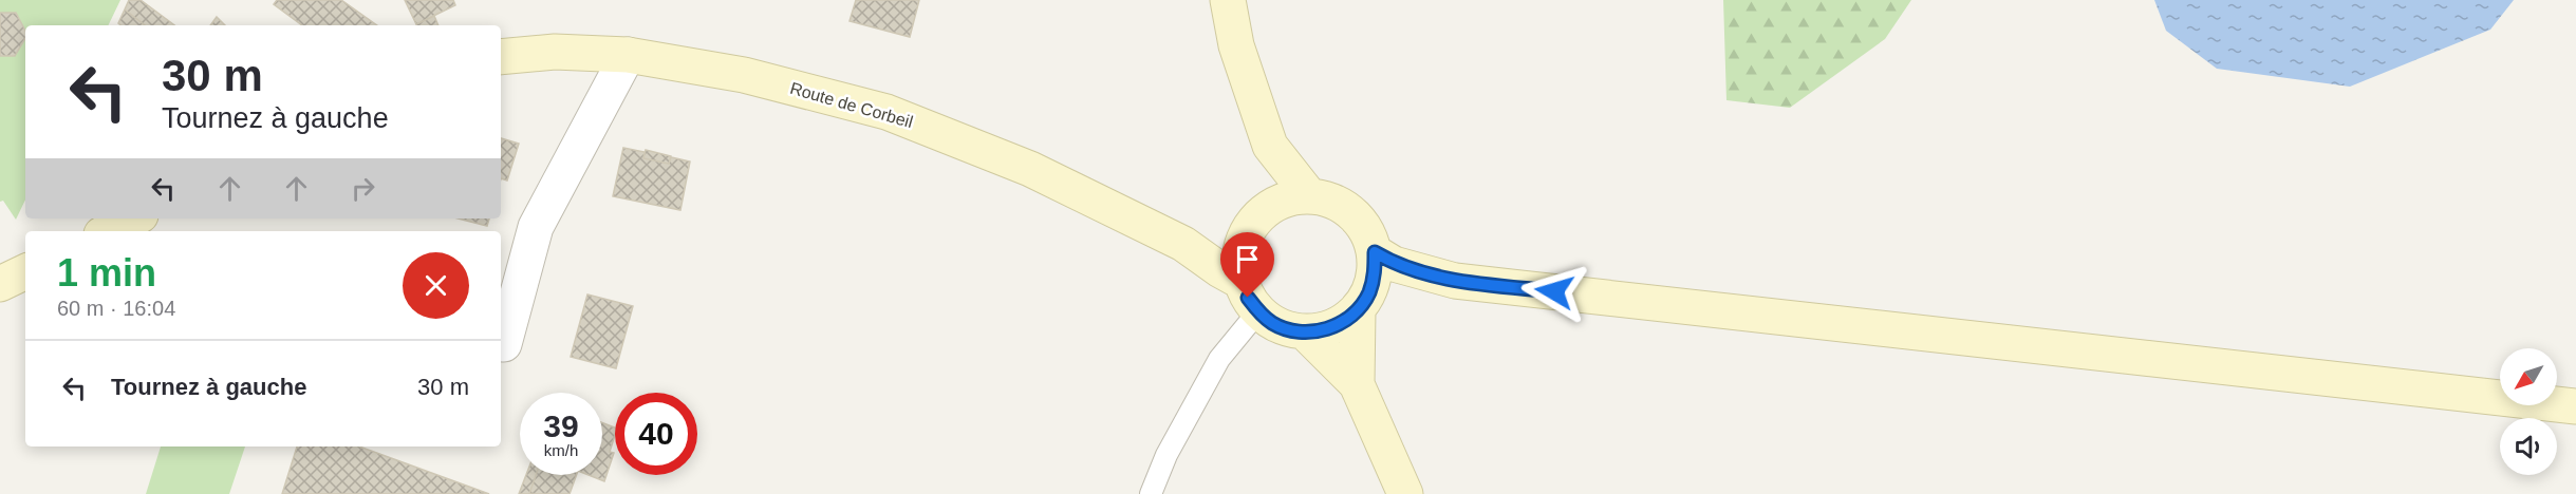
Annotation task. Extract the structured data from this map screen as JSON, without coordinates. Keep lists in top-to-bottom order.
{
  "streets": {
    "street": ["Route de Corbeil"]
  },
  "north": "bottom left",
  "page": {
    "turn": ["30 m", "Tournez à gauche"],
    "heading": ["1 min", "60 m · 16:04"],
    "list": [
      {
        "name": "Tournez à gauche",
        "value": "30 m"
      }
    ],
    "speed": "39 km/h",
    "limit": "40"
  }
}
